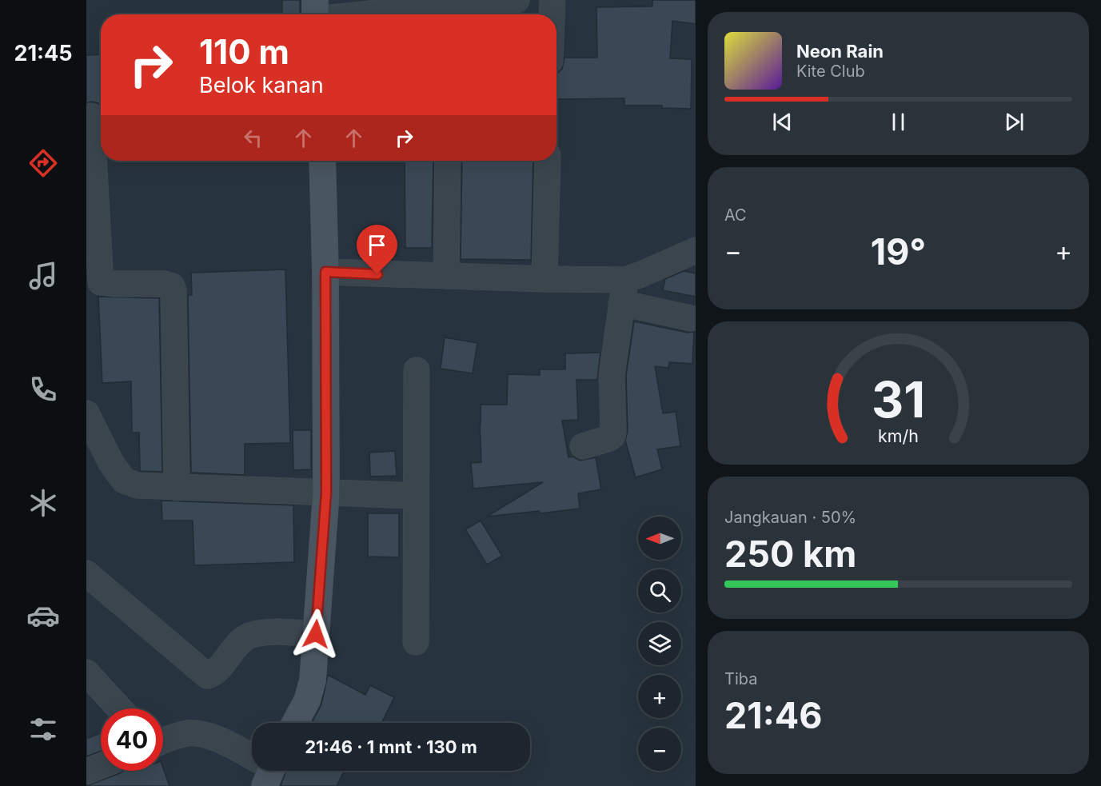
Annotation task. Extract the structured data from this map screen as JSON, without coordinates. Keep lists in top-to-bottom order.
{
  "north": "left",
  "page": {
    "tabs": "21:45",
    "turn": ["110 m", "Belok kanan"],
    "song": ["Neon Rain", "Kite Club"],
    "tile": [
      "AC",
      ["Jangkauan · 50%", "250 km"],
      ["Tiba", "21:46"]
    ],
    "heat": ["−", "19°", "+"],
    "map_buttons": ["+", "−"],
    "limit": "40",
    "trip": "21:46 · 1 mnt · 130 m",
    "gauge": ["31", "km/h"]
  }
}
